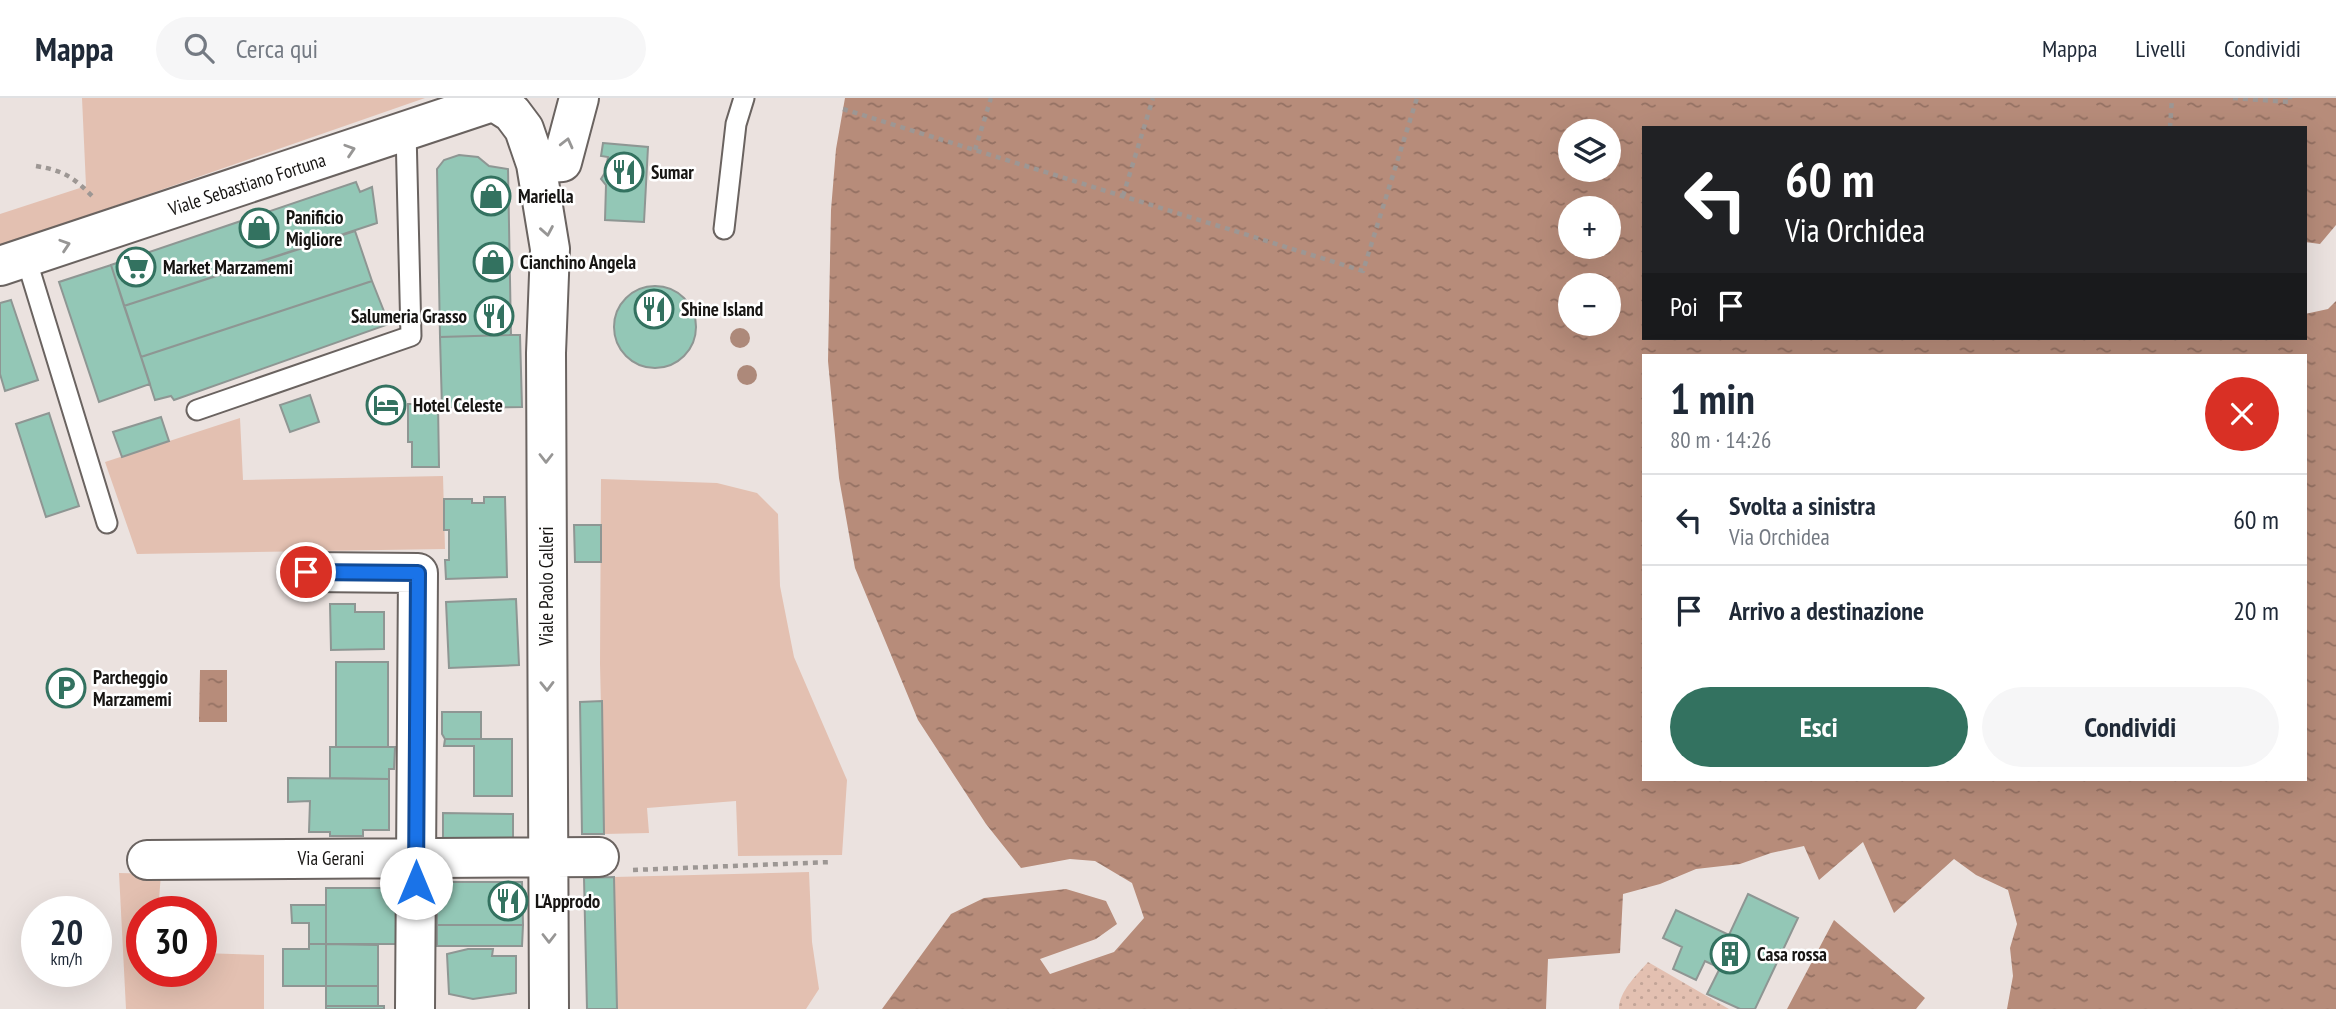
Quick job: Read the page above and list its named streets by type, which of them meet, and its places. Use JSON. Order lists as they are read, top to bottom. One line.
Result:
{"streets":{"street":["Viale Sebastiano Fortuna","Viale Paolo Calleri","Via Gerani"]},"crossings":[["Viale Sebastiano Fortuna","Viale Paolo Calleri"],["Viale Paolo Calleri","Via Gerani"]],"one_way":["Viale Sebastiano Fortuna","Viale Paolo Calleri"],"places":{"restaurant":["Sumar","Shine Island","Salumeria Grasso","L'Approdo"],"shop":["Mariella","Panificio Migliore","Cianchino Angela"],"supermarket":["Market Marzamemi"],"hotel":["Hotel Celeste"],"parking":["Parcheggio Marzamemi"],"building":["Casa rossa"]},"page":{"header":"Mappa","search":"Cerca qui","nav":["Mappa","Livelli","Condividi"],"map_buttons":["+","−"],"turn":["60 m","Via Orchidea"],"then":"Poi","heading":["1 min","80 m · 14:26"],"list":[{"name":"Svolta a sinistra","note":"Via Orchidea","value":"60 m"},{"name":"Arrivo a destinazione","value":"20 m"}],"buttons":["Esci","Condividi"],"speed":"20 km/h","limit":"30"}}
